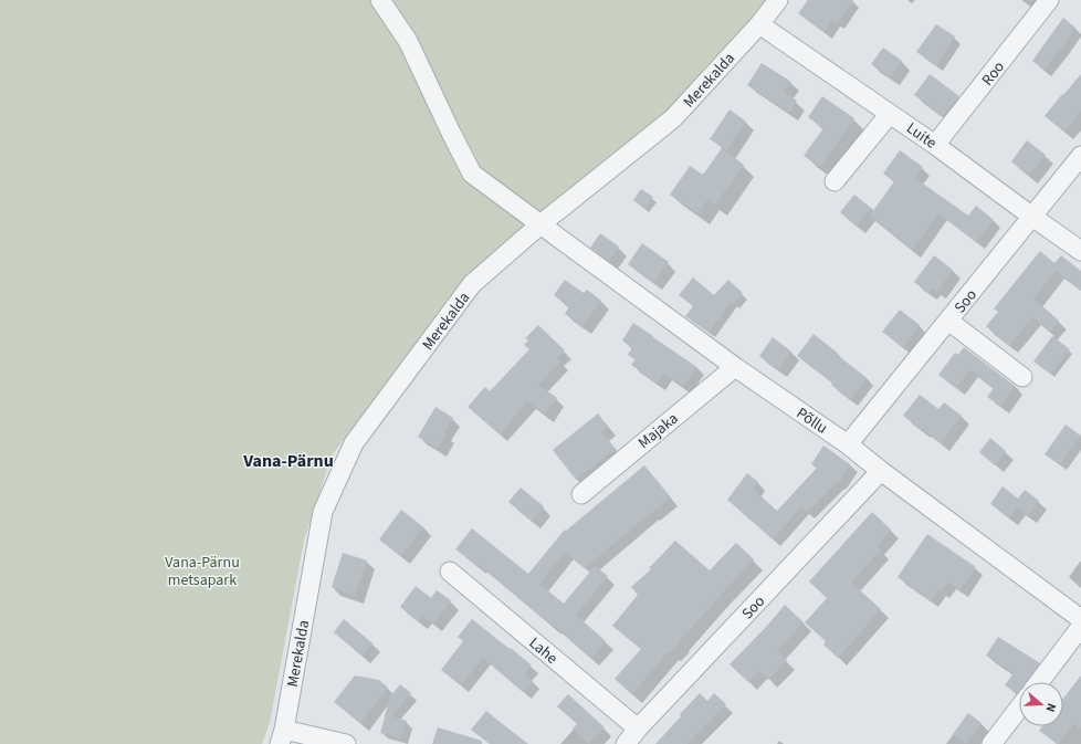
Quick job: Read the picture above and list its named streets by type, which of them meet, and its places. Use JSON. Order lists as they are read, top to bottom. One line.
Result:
{"streets":{"street":["Roo","Merekalda","Luite","Soo","Põllu","Majaka","Lahe"]},"crossings":[["Roo","Luite"],["Merekalda","Luite"],["Merekalda","Põllu"],["Luite","Soo"],["Soo","Põllu"],["Soo","Lahe"],["Põllu","Majaka"]],"districts":["Vana-Pärnu"],"parks":["Vana-Pärnu metsapark"],"north":"right"}
